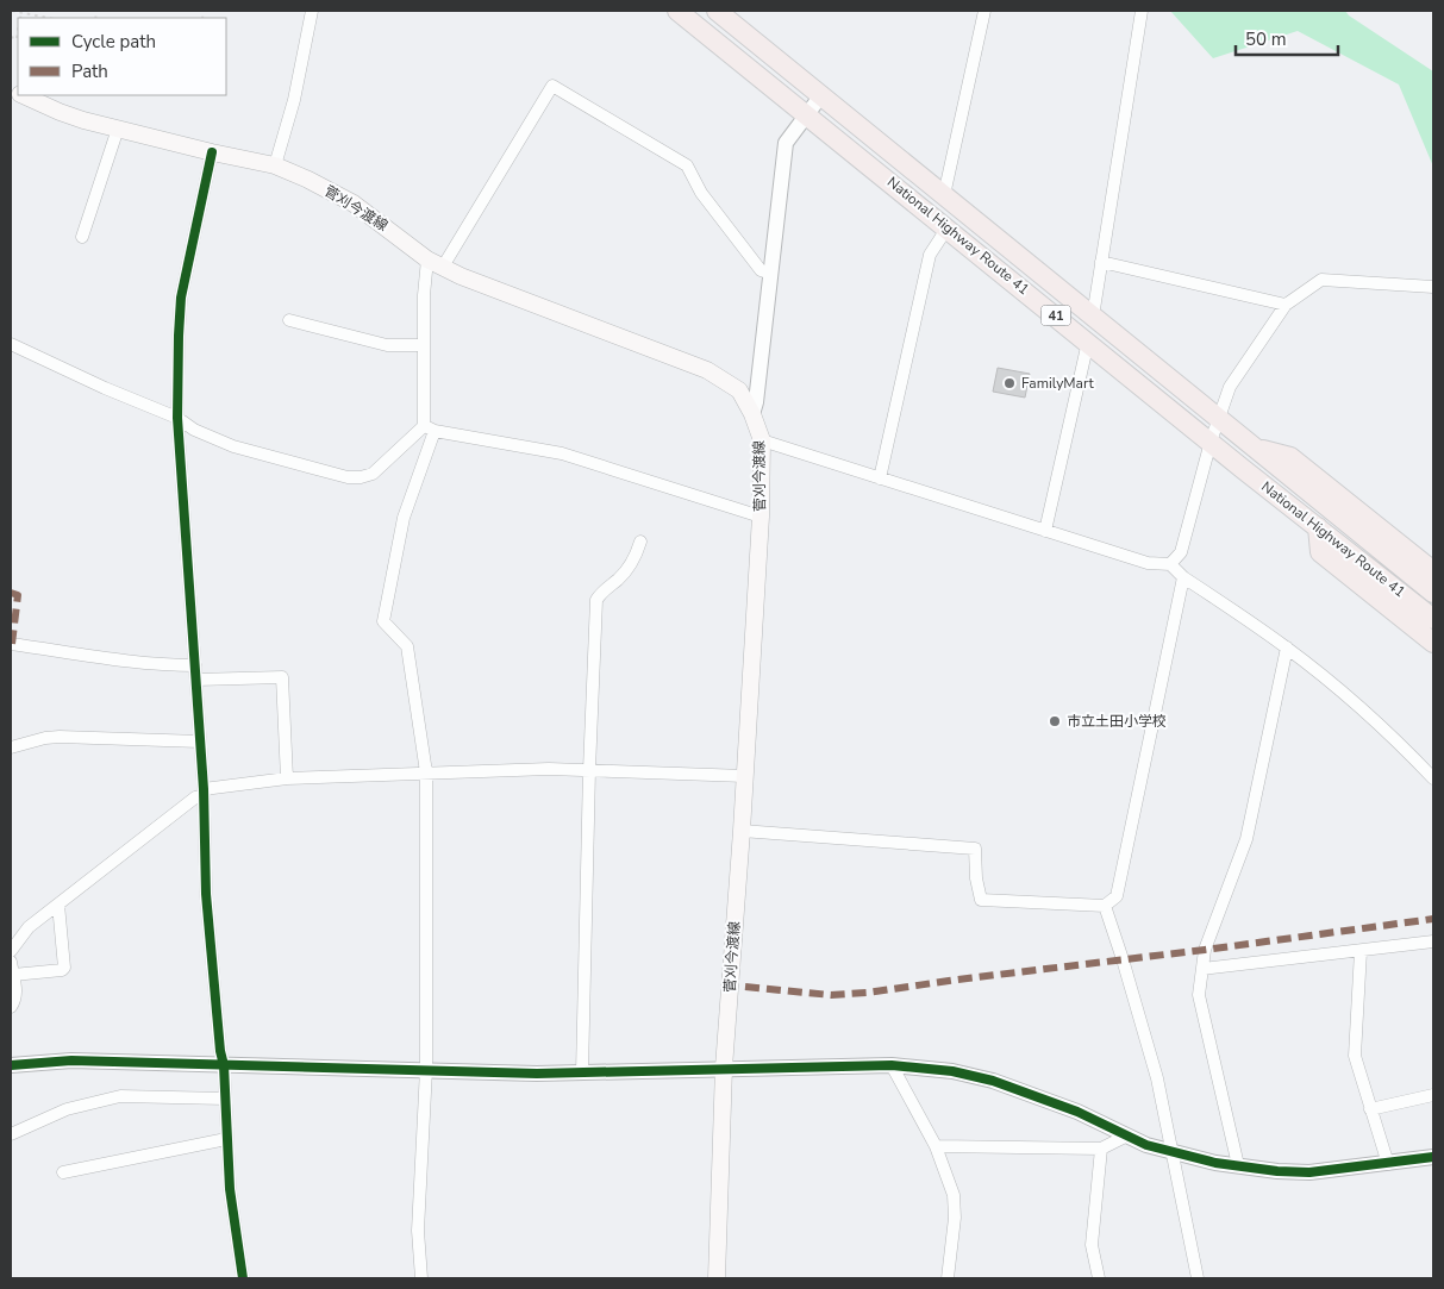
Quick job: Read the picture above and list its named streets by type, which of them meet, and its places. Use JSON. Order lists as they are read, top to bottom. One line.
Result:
{"streets":{"highway":["National Highway Route 41","41"],"main road":["菅刈今渡線"]},"places":["FamilyMart","市立土田小学校"],"legend":["Cycle path","Path"],"scale_bar":"50 m"}
